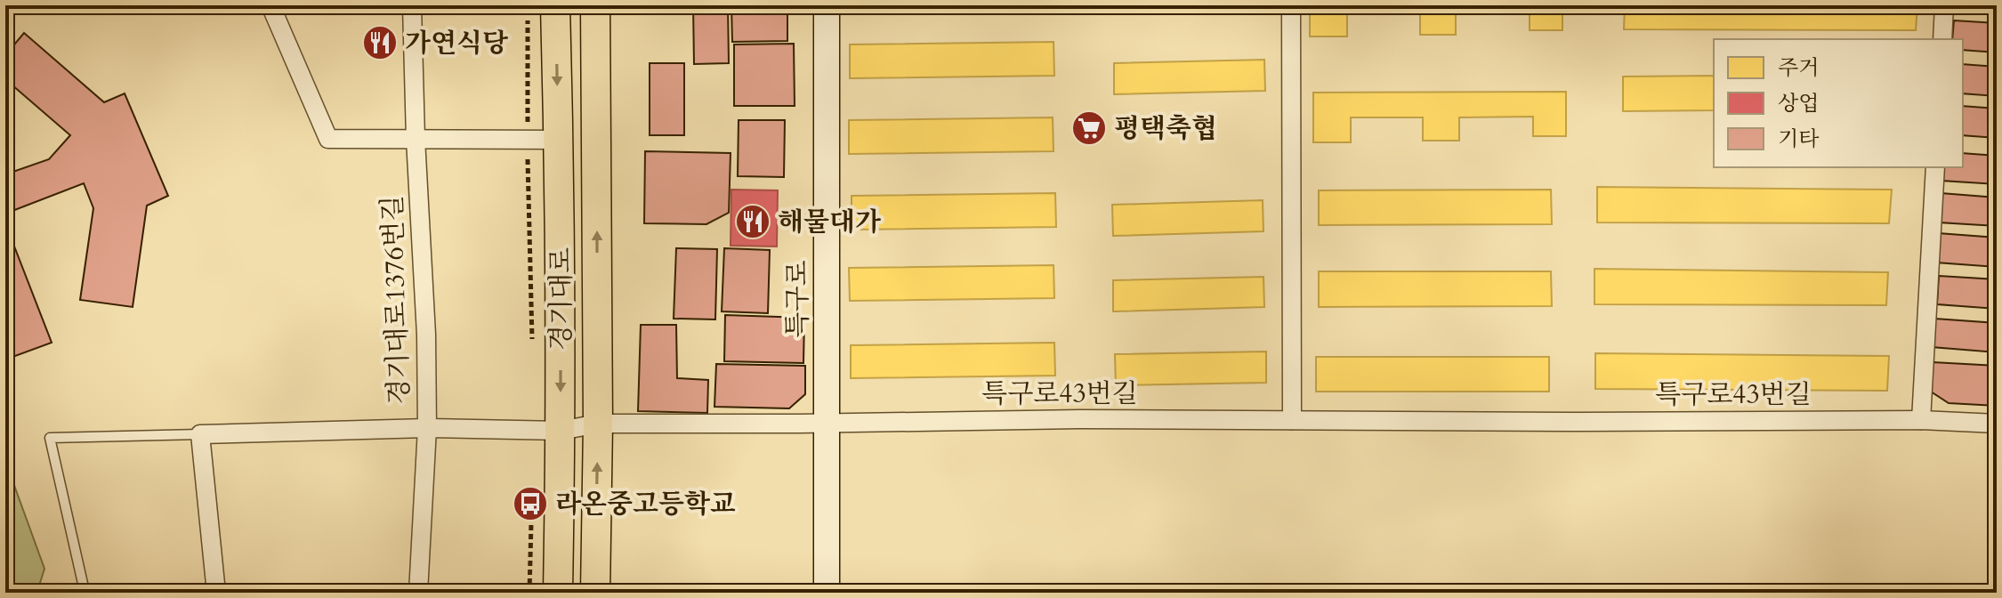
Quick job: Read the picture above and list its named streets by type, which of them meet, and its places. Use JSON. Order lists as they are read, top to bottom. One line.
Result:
{"streets":{"main road":["경기대로"],"street":["특구로","경기대로1376번길","특구로43번길"]},"crossings":[["경기대로","특구로43번길"],["특구로","특구로43번길"],["경기대로1376번길","특구로43번길"]],"places":{"restaurant":["가연식당","해물대가"],"supermarket":["평택축협"],"bus stop":["라온중고등학교"]},"legend":["주거","상업","기타"]}
